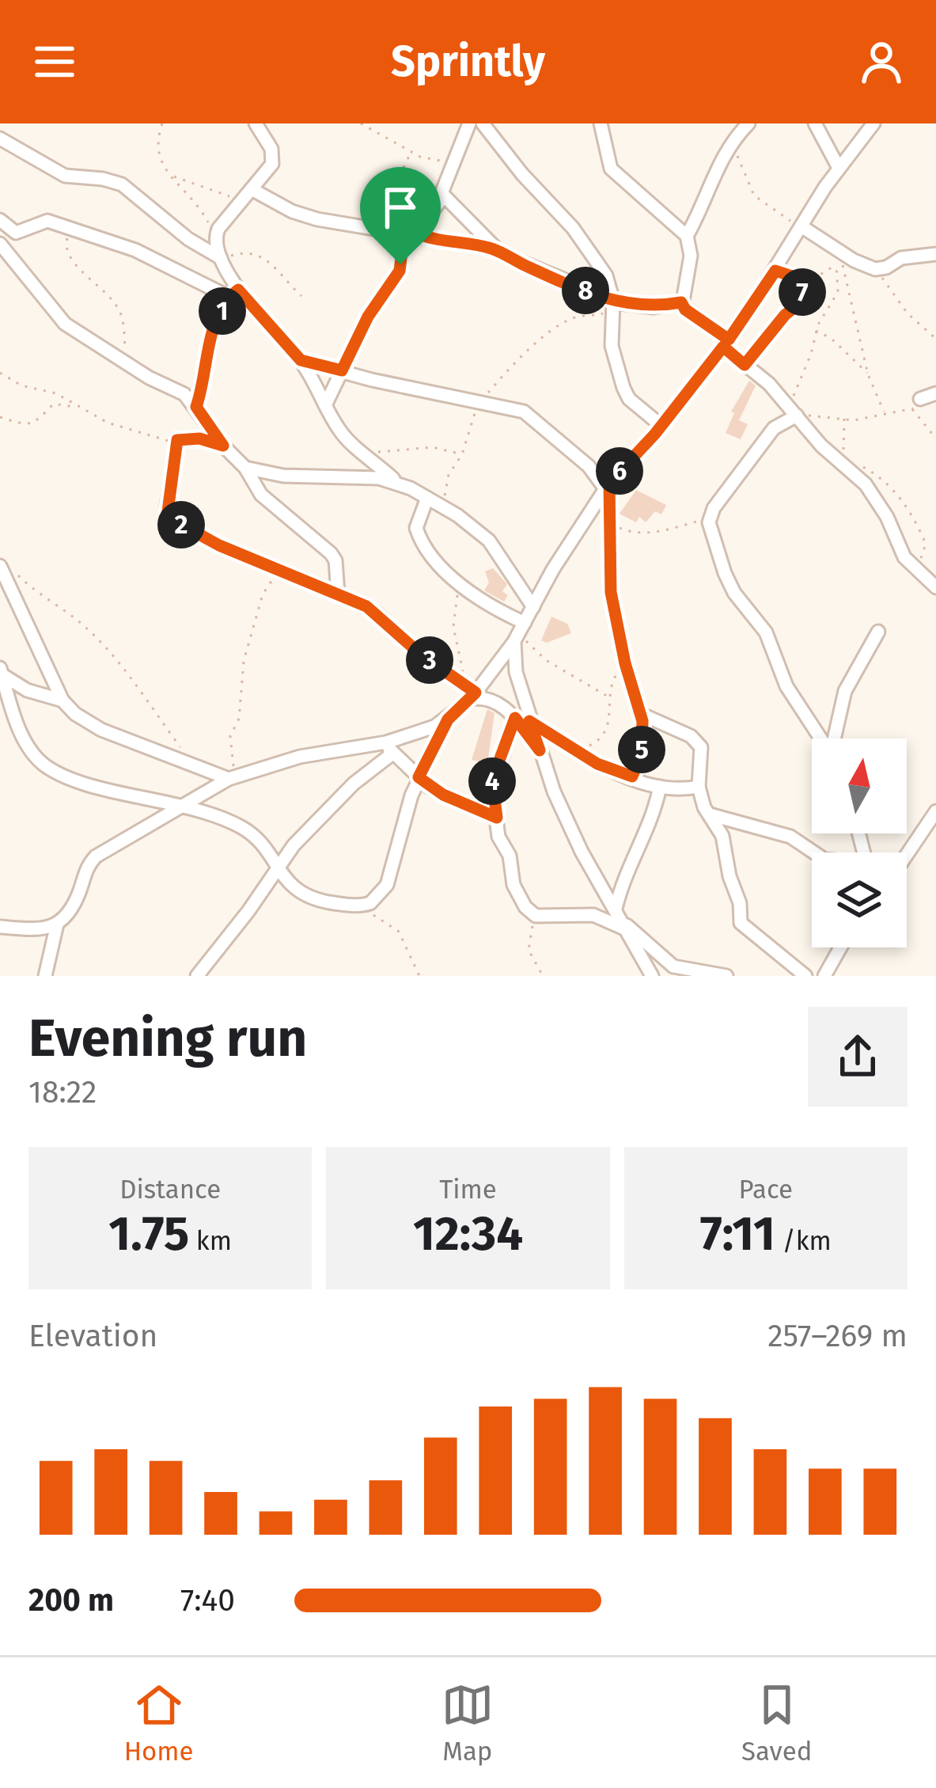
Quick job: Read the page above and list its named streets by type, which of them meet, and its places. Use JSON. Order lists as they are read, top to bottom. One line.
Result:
{"north":"top","page":{"header":"Sprintly","pins":["8","7","1","6","2","3","5","4"],"heading":["Evening run","18:22"],"stats":[["Distance","1.75 km"],["Time","12:34"],["Pace","7:11 /km"]],"chart":["Elevation","257–269 m"],"list":[{"name":"200 m","note":"7:40"}],"tabs":["Home","Map","Saved"]}}
